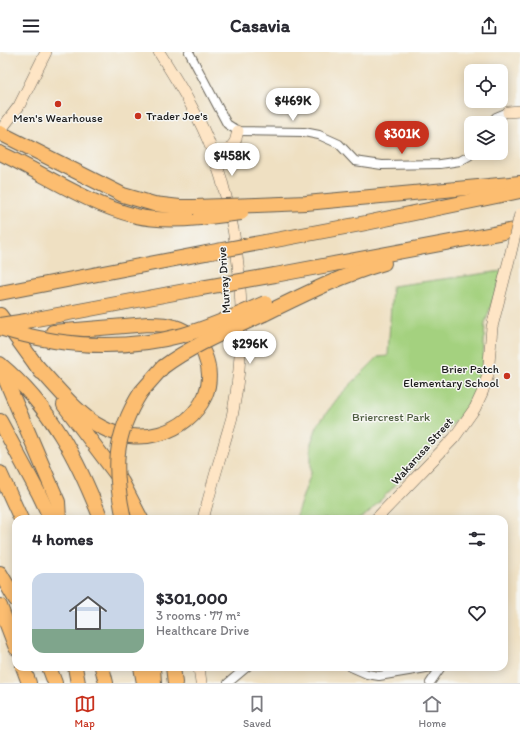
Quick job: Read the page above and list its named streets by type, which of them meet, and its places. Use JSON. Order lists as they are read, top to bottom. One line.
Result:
{"streets":{"main road":["Murray Drive","Wakarusa Street"]},"parks":["Briercrest Park"],"places":["Men's Wearhouse","Trader Joe's","Brier Patch Elementary School"],"page":{"header":"Casavia","price":["$469K","$301K","$458K","$296K"],"heading":"4 homes","list":[{"name":"$301,000","note":"3 rooms · 77 m² · Healthcare Drive"}],"tabs":["Map","Saved","Home"]}}
